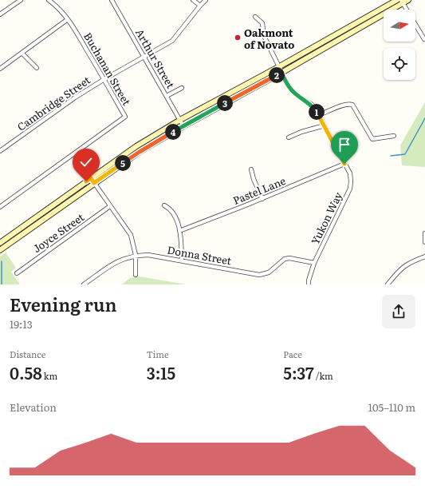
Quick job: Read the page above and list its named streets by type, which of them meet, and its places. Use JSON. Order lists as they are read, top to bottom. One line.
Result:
{"streets":{"street":["Arthur Street","Buchanan Street","Cambridge Street","Pastel Lane","Yukon Way","Joyce Street","Donna Street"]},"crossings":[["Arthur Street","Cambridge Street"],["Buchanan Street","Cambridge Street"],["Pastel Lane","Yukon Way"],["Yukon Way","Donna Street"]],"places":["Oakmont of Novato"],"north":"right","page":{"pins":["2","3","1","4","5"],"heading":["Evening run","19:13"],"stats":[["Distance","0.58 km"],["Time","3:15"],["Pace","5:37 /km"]],"chart":["Elevation","105–110 m"]}}
